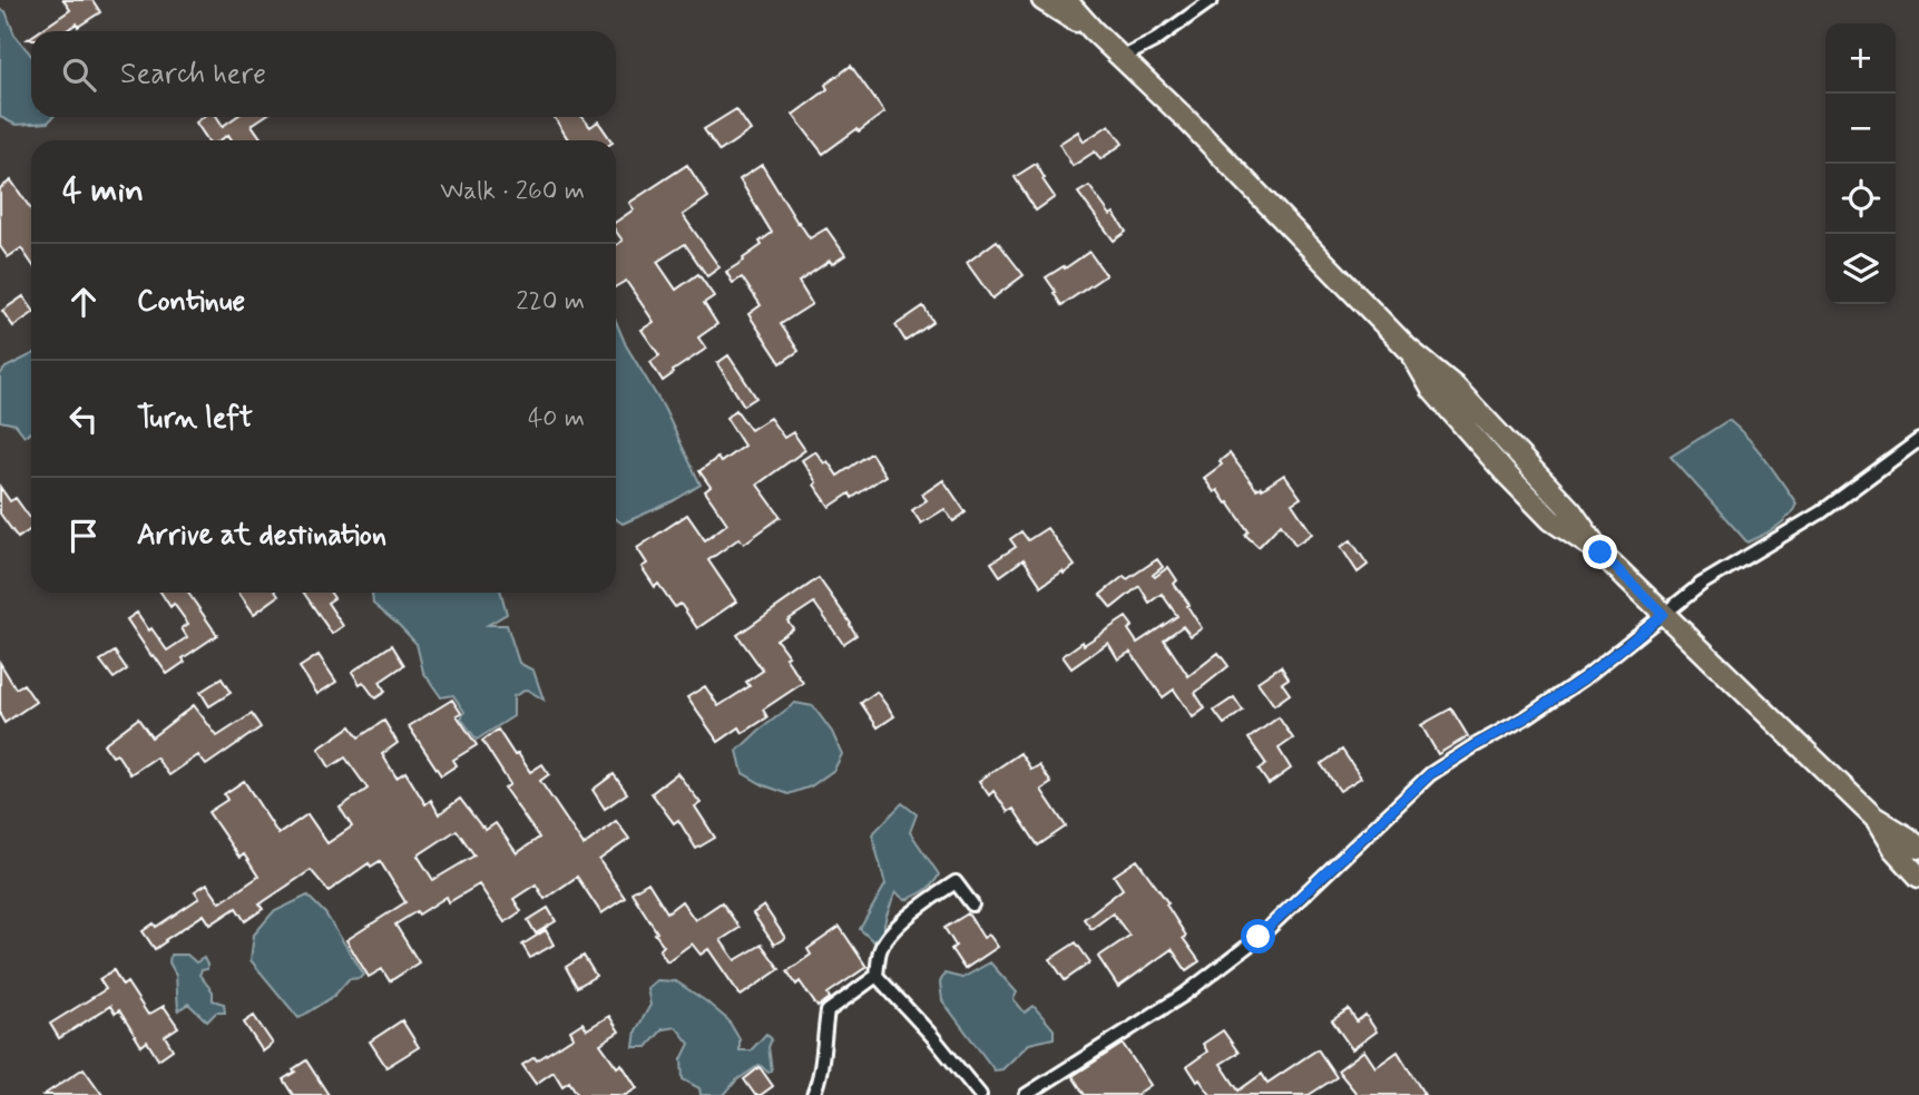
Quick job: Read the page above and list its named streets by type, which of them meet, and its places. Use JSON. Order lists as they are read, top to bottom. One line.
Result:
{"page":{"map_buttons":["+","−"],"search":"Search here","heading":["4 min","Walk · 260 m"],"list":[["Continue","220 m"],["Turn left","40 m"],"Arrive at destination"]}}
